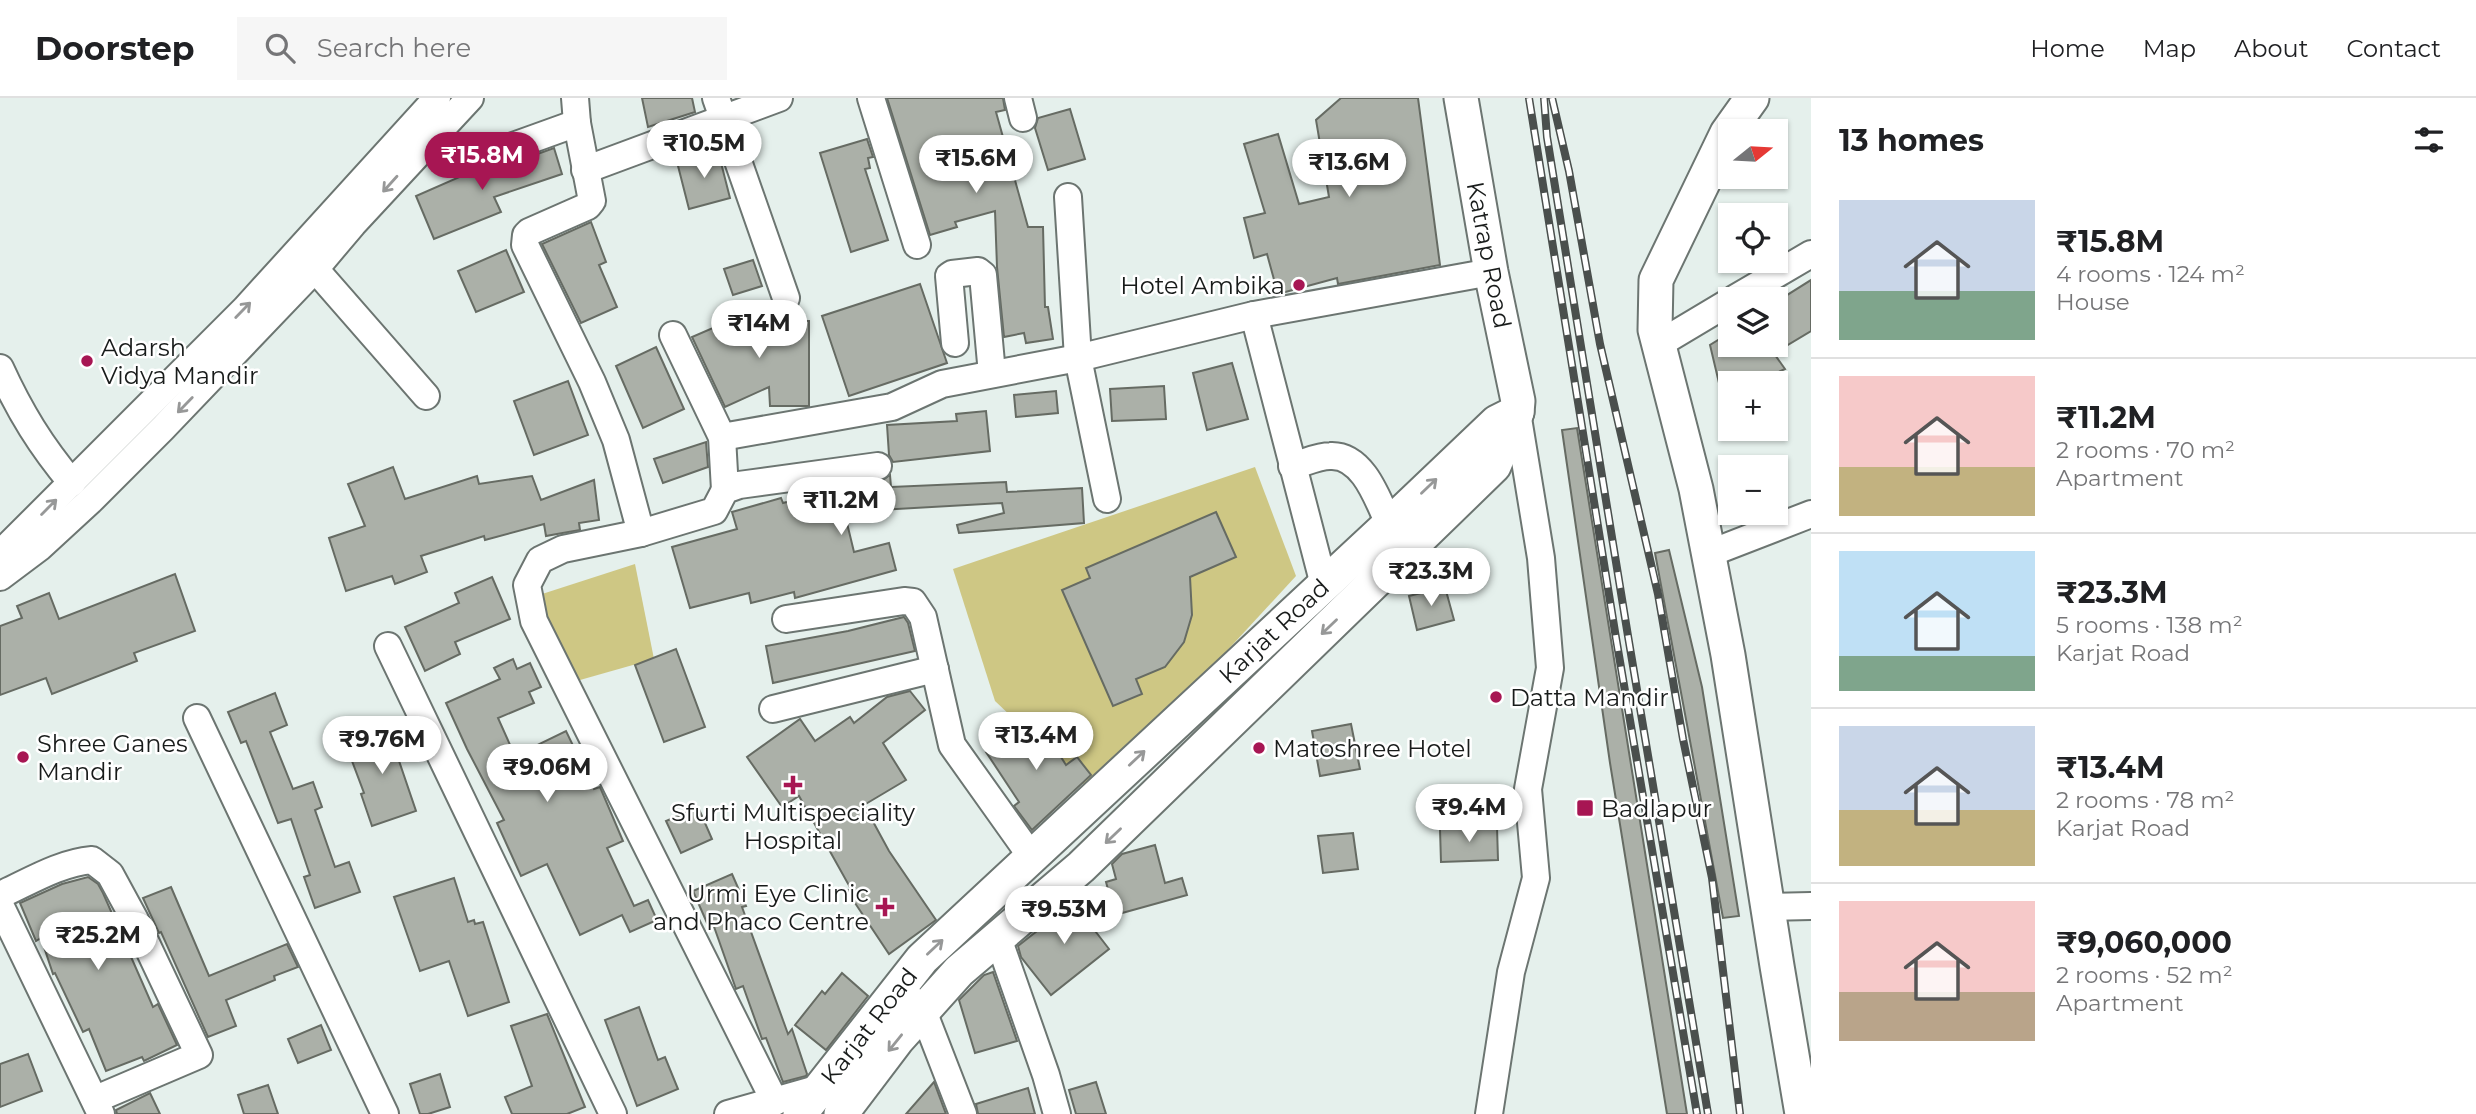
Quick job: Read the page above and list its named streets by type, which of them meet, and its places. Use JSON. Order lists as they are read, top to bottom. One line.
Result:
{"streets":{"main road":["Katrap Road","Karjat Road"]},"crossings":[["Katrap Road","Karjat Road"]],"places":{"other":["Hotel Ambika","Adarsh Vidya Mandir","Datta Mandir","Matoshree Hotel","Shree Ganes Mandir"],"health":["Sfurti Multispeciality Hospital","Urmi Eye Clinic and Phaco Centre"],"transit":["Badlapur"]},"north":"right","page":{"header":"Doorstep","search":"Search here","nav":["Home","Map","About","Contact"],"heading":"13 homes","map_buttons":["+","−"],"price":["₹10.5M","₹15.8M","₹15.6M","₹13.6M","₹14M","₹11.2M","₹23.3M","₹13.4M","₹9.76M","₹9.06M","₹9.4M","₹9.53M","₹25.2M"],"list":[{"name":"₹15.8M","note":"4 rooms · 124 m² · House"},{"name":"₹11.2M","note":"2 rooms · 70 m² · Apartment"},{"name":"₹23.3M","note":"5 rooms · 138 m² · Karjat Road"},{"name":"₹13.4M","note":"2 rooms · 78 m² · Karjat Road"},{"name":"₹9,060,000","note":"2 rooms · 52 m² · Apartment"}]}}
